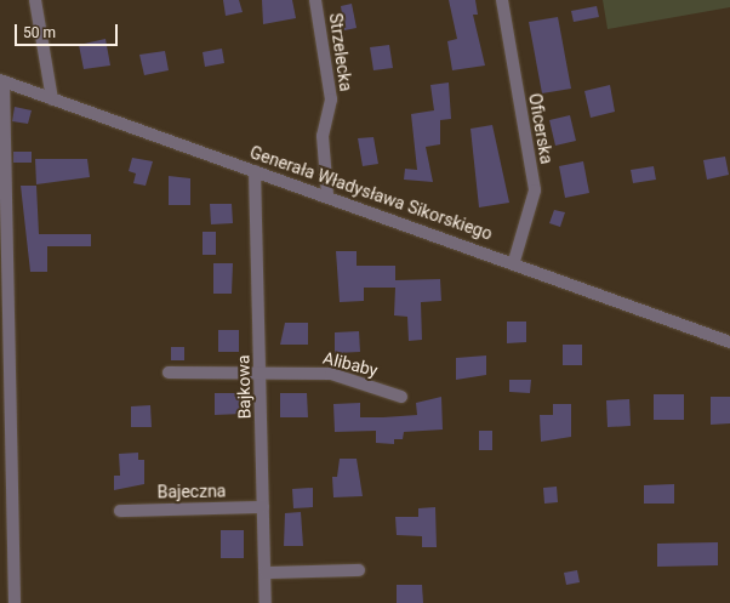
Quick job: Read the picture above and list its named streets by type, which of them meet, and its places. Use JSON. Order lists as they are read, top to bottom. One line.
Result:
{"streets":{"street":["Strzelecka","Oficerska","Generała Władysława Sikorskiego","Alibaby","Bajkowa","Bajeczna"]},"crossings":[["Strzelecka","Generała Władysława Sikorskiego"],["Oficerska","Generała Władysława Sikorskiego"],["Generała Władysława Sikorskiego","Bajkowa"],["Alibaby","Bajkowa"],["Bajkowa","Bajeczna"]],"scale_bar":"50 m"}
